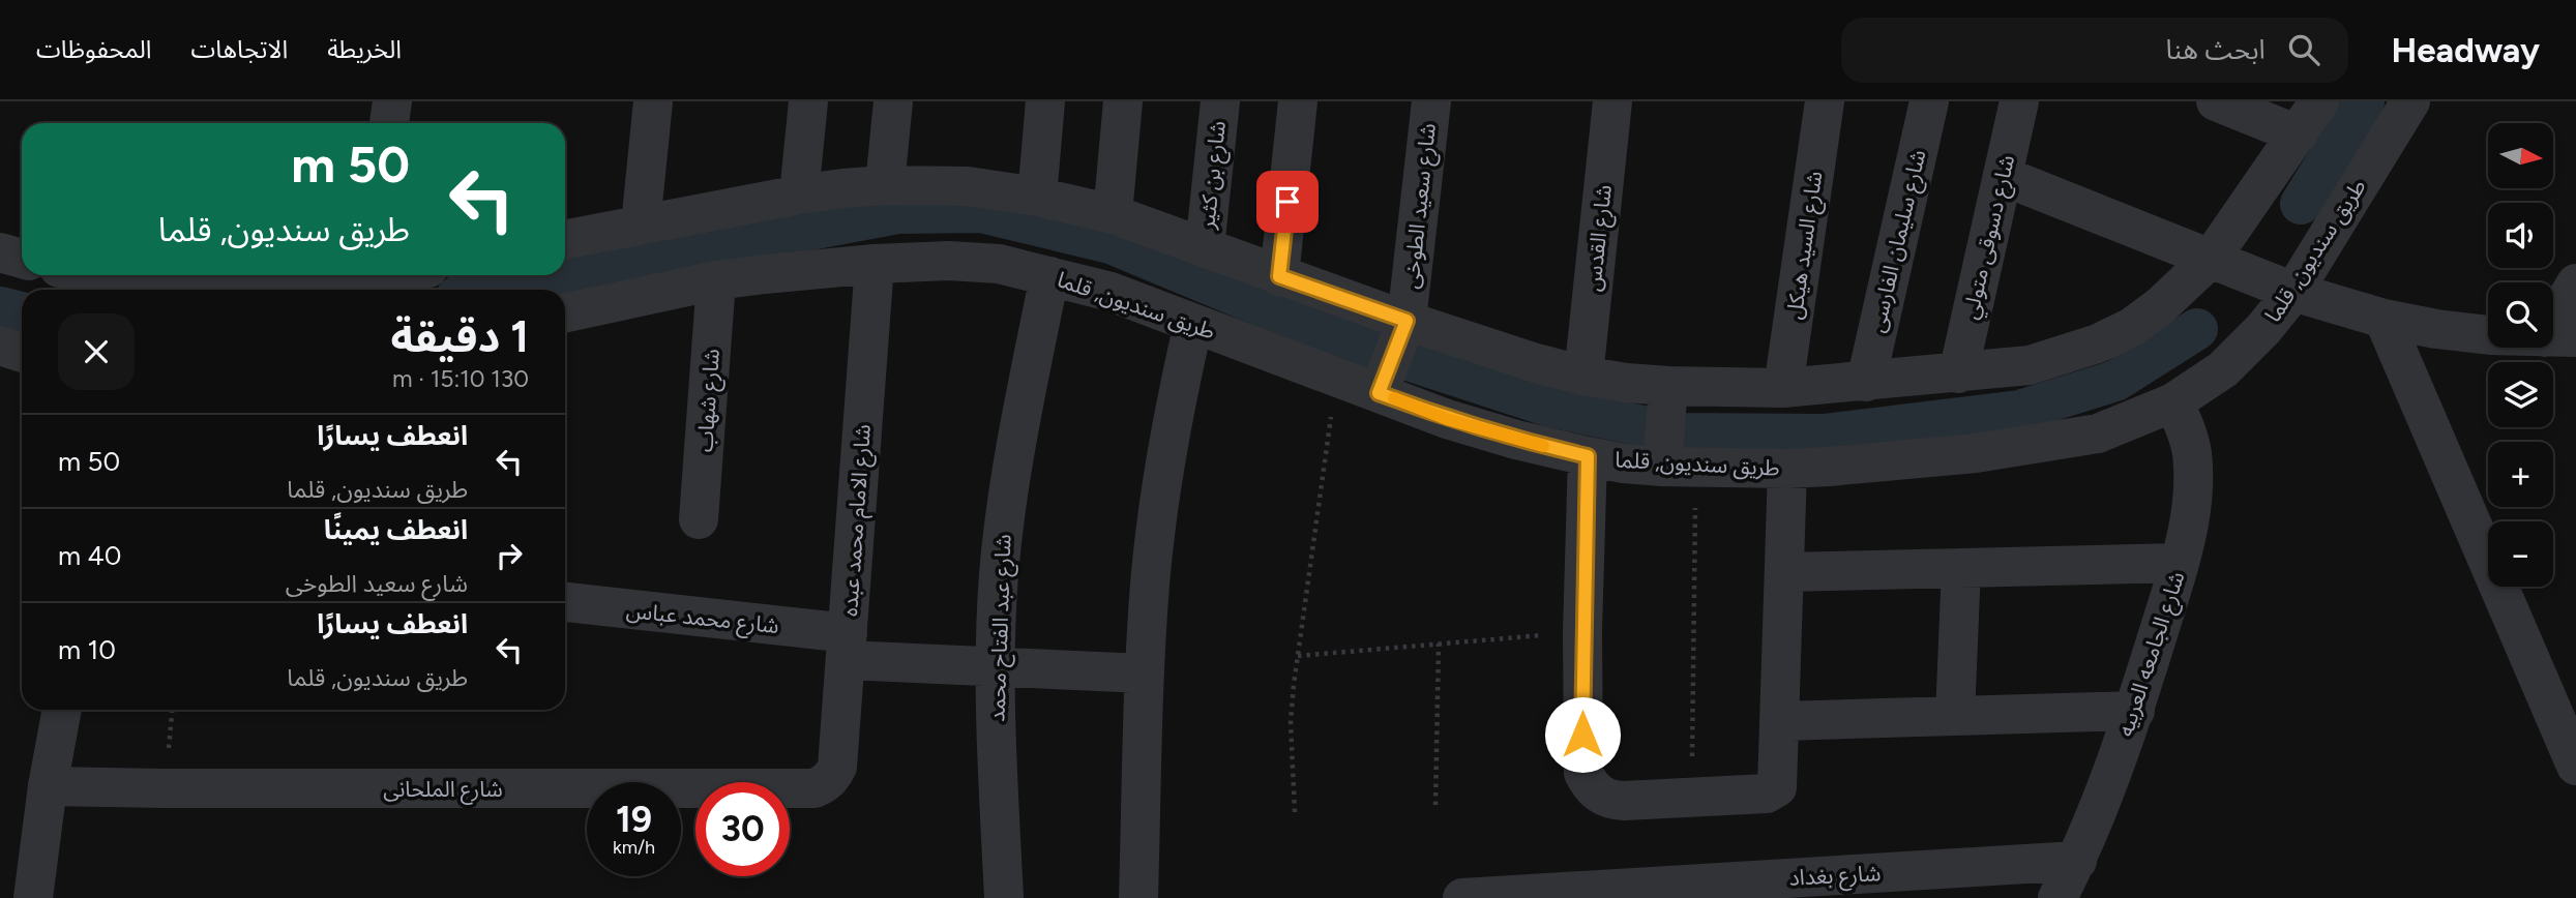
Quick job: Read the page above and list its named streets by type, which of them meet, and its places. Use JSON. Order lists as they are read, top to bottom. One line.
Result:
{"streets":{"street":["شارع بن كثير","شارع سعيد الطوخى","شارع دسوقى متولي","شارع القدس","شارع سليمان الفارسى","شارع السيد هيكل","طريق سنديون, قلما","شارع شهاب","شارع الامام محمد عبده","شارع محمد عباس","شارع عبد الفتاح محمد","شارع الجامعه العربيه","شارع الملحانى","شارع بغداد"]},"crossings":[["شارع سعيد الطوخى","طريق سنديون, قلما"],["طريق سنديون, قلما","شارع شهاب"],["طريق سنديون, قلما","شارع الامام محمد عبده"],["طريق سنديون, قلما","شارع عبد الفتاح محمد"],["طريق سنديون, قلما","شارع الجامعه العربيه"],["شارع الامام محمد عبده","شارع محمد عباس"],["شارع الامام محمد عبده","شارع الملحانى"],["شارع محمد عباس","شارع عبد الفتاح محمد"],["شارع الجامعه العربيه","شارع بغداد"]],"north":"right","page":{"header":"Headway","search":"ابحث هنا","nav":["الخريطة","الاتجاهات","المحفوظات"],"map_buttons":["+","−"],"turn":["50 m","طريق سنديون, قلما"],"heading":["1 دقيقة","130 m · 15:10"],"list":[{"name":"انعطف يسارًا","note":"طريق سنديون, قلما","value":"50 m"},{"name":"انعطف يمينًا","note":"شارع سعيد الطوخى","value":"40 m"},{"name":"انعطف يسارًا","note":"طريق سنديون, قلما","value":"10 m"}],"speed":"19 km/h","limit":"30"}}
